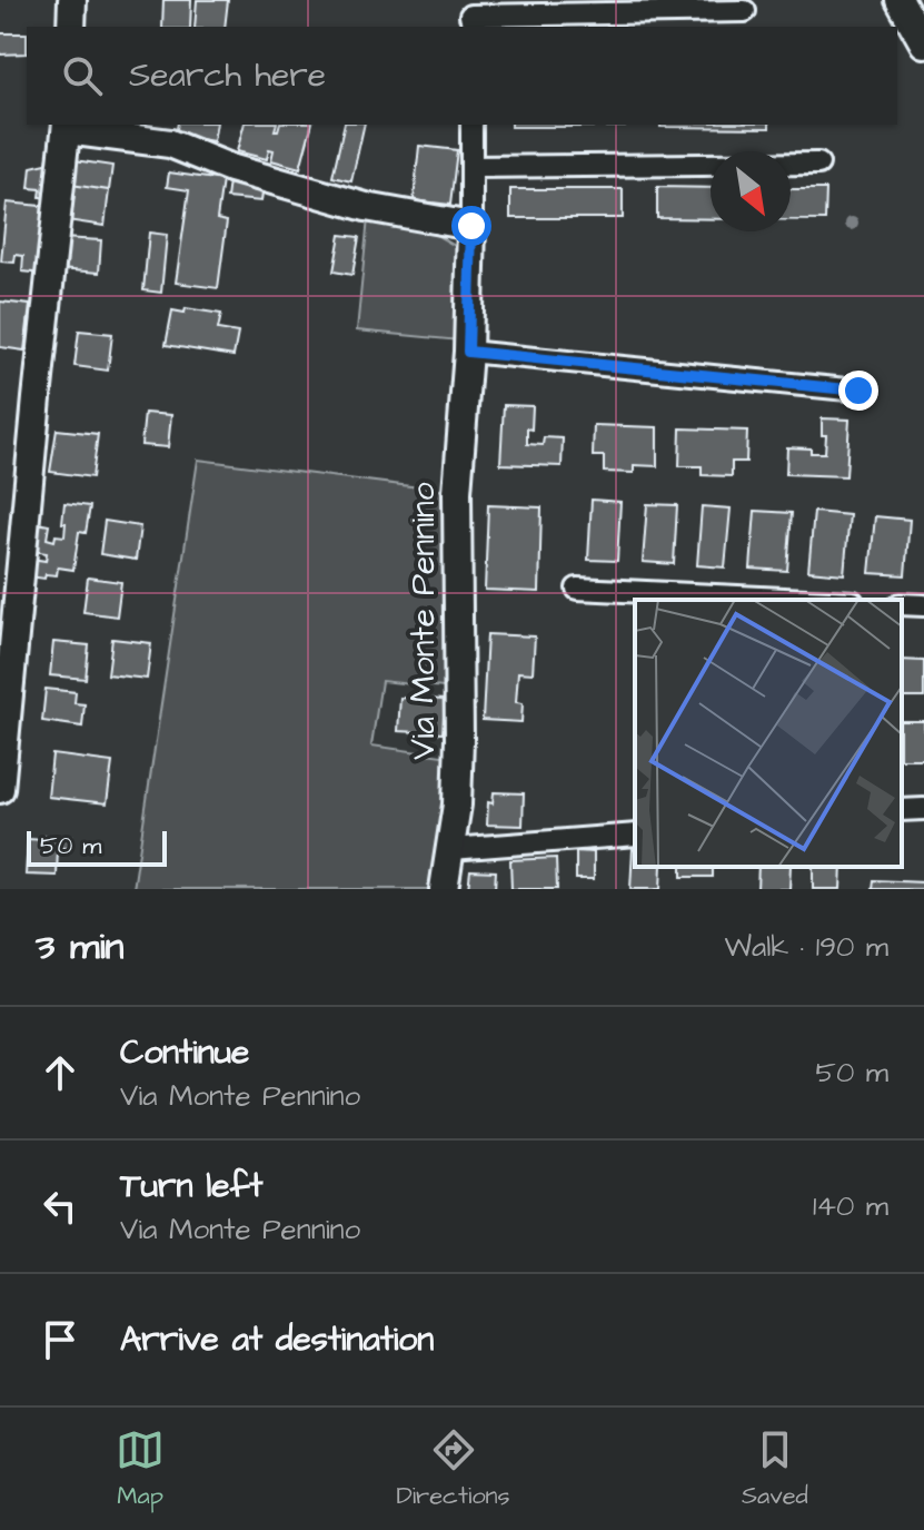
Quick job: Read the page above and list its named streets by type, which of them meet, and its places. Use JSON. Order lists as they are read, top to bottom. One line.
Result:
{"streets":{"street":["Via Monte Pennino"]},"scale_bar":"50 m","north":"bottom right","page":{"search":"Search here","scale":"50 m","heading":["3 min","Walk · 190 m"],"list":[["Continue","Via Monte Pennino","50 m"],["Turn left","Via Monte Pennino","140 m"],"Arrive at destination"],"nav":["Map","Directions","Saved"]}}
